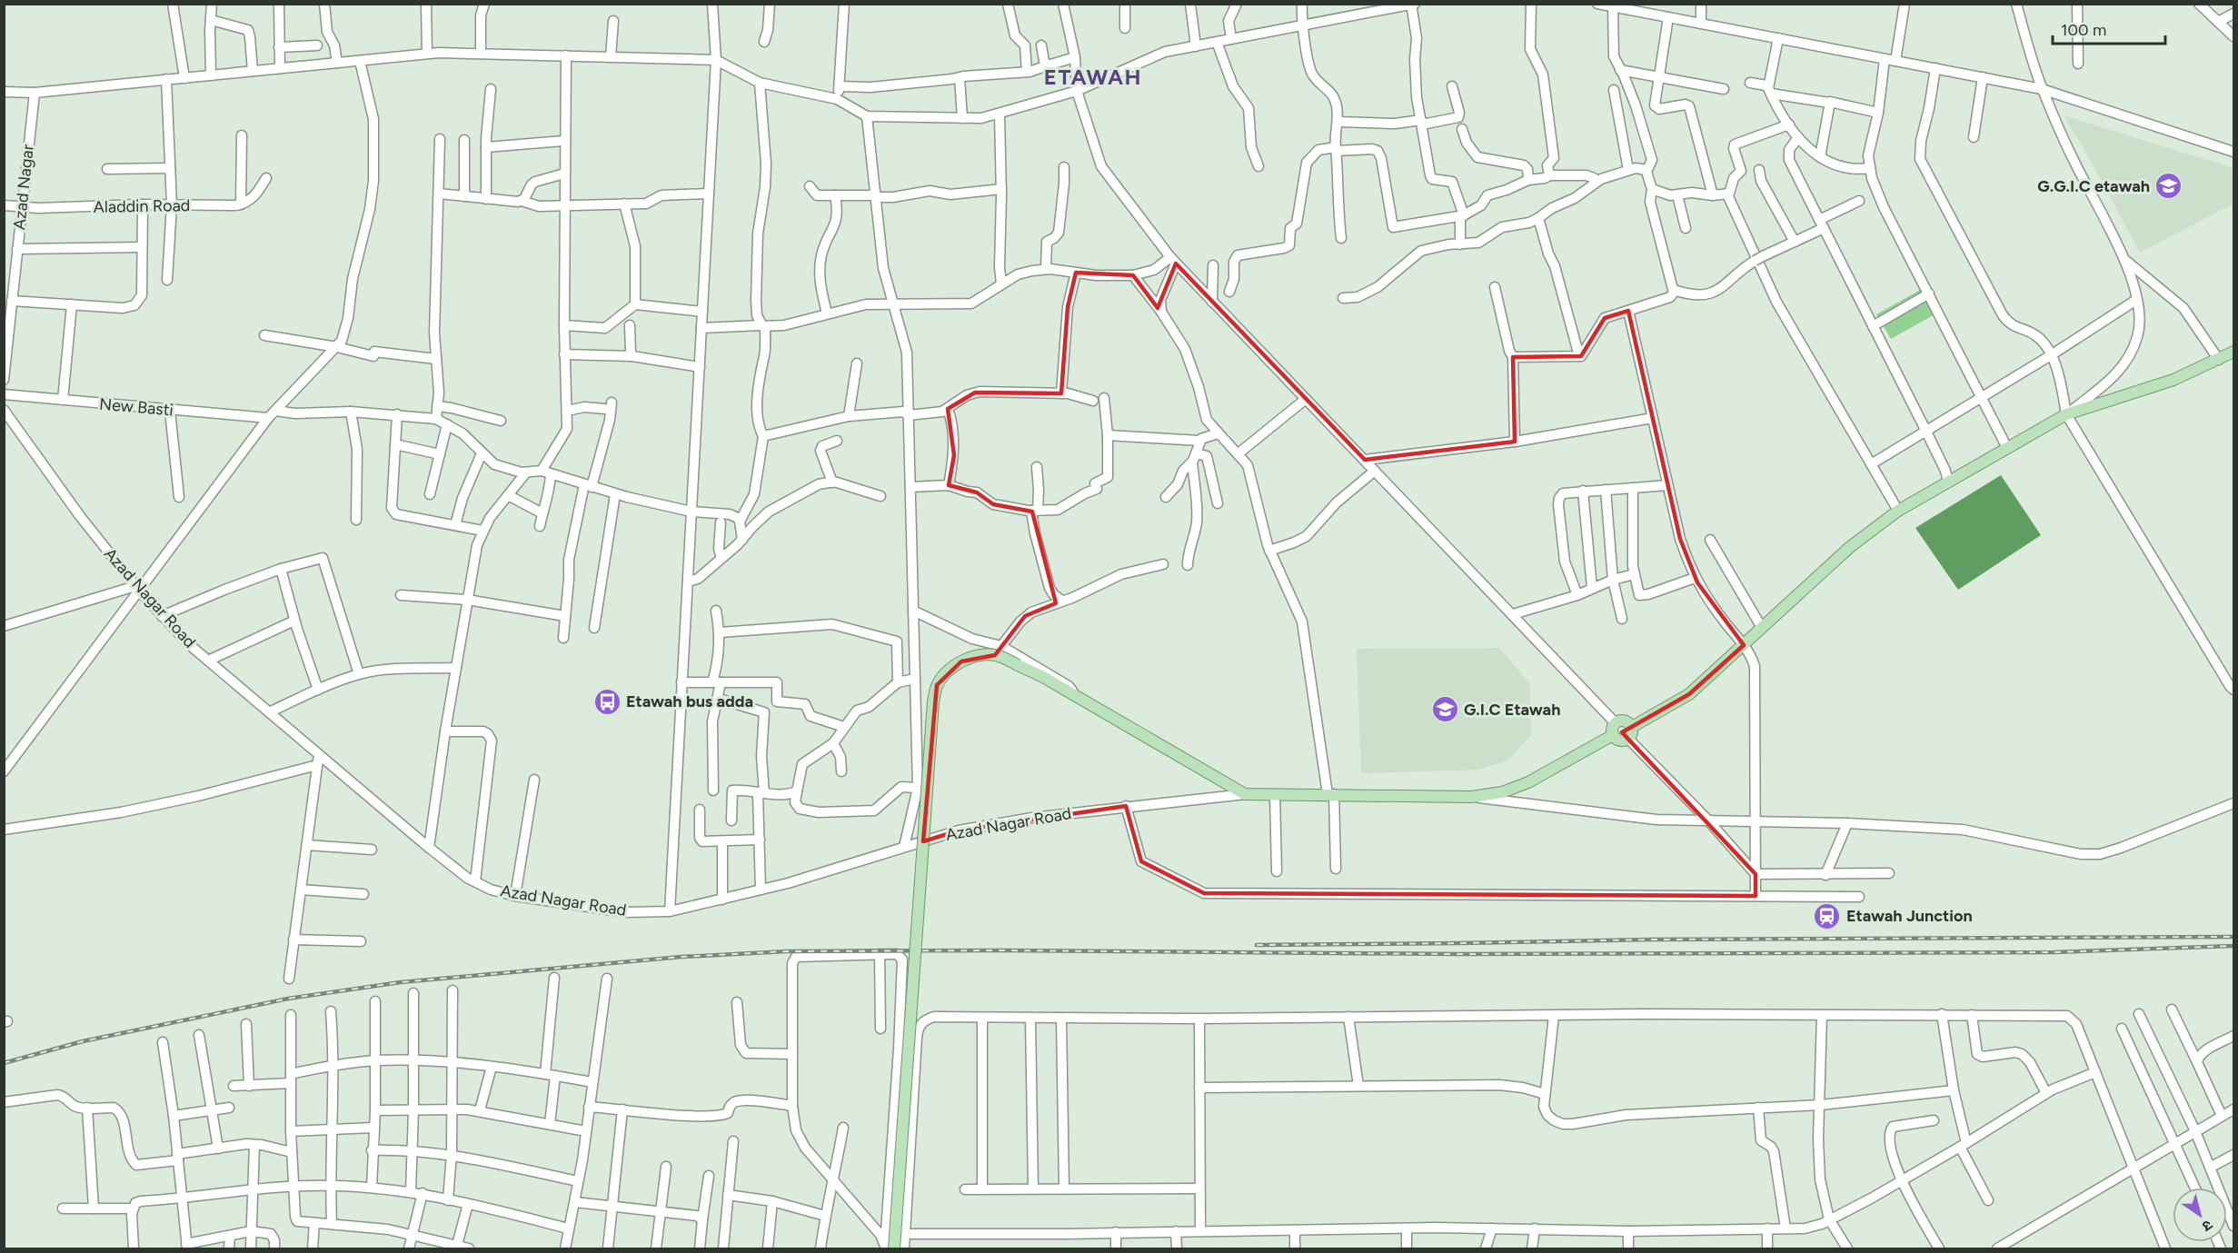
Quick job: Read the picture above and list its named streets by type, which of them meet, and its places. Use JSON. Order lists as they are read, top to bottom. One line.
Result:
{"streets":{"street":["Azad Nagar","Aladdin Road","New Basti","Azad Nagar Road"]},"crossings":[["Azad Nagar","Aladdin Road"]],"districts":["ETAWAH"],"places":{"school or university":["G.G.I.C etawah","G.I.C Etawah"],"bus stop":["Etawah bus adda"],"station":["Etawah Junction"]},"scale_bar":"100 m","north":"bottom right"}
